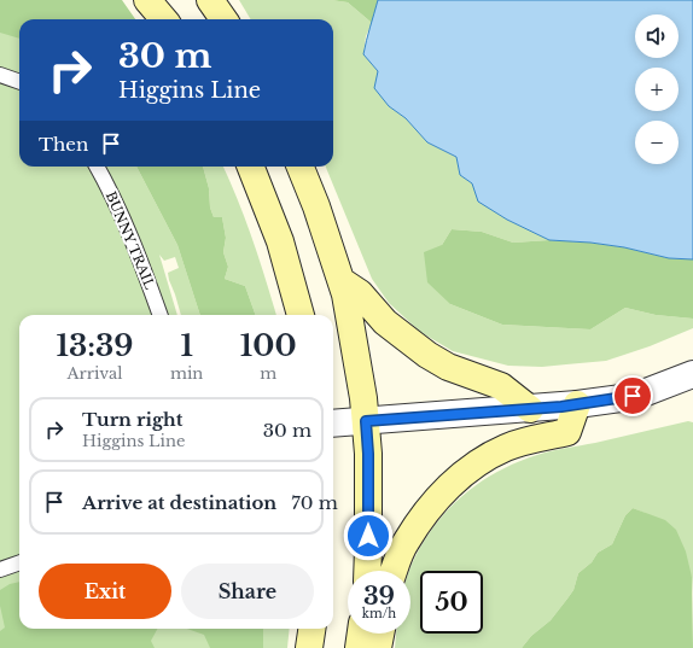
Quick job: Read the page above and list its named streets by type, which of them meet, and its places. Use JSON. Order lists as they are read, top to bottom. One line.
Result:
{"streets":{"lane":["BUNNY TRAIL"]},"page":{"map_buttons":["+","−"],"turn":["30 m","Higgins Line"],"then":"Then","eta":["13:39","Arrival","1","min","100","m"],"list":[{"name":"Turn right","note":"Higgins Line","value":"30 m"},{"name":"Arrive at destination","value":"70 m"}],"buttons":["Exit","Share"],"speed":"39 km/h","limit":"50"}}
